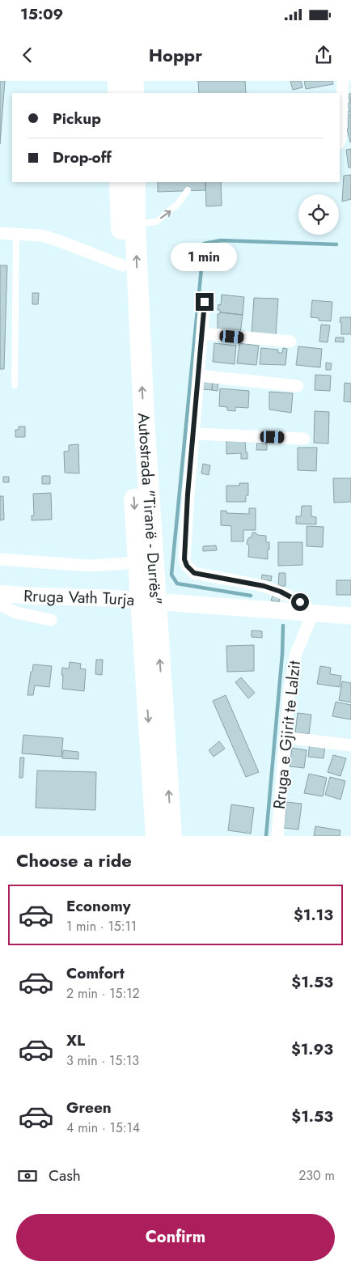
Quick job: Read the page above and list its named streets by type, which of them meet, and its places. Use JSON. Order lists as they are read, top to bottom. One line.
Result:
{"streets":{"highway":["Autostrada \"Tiranë - Durrës\""],"street":["Rruga Vath Turja","Rruga e Gjirit te Lalzit"]},"crossings":[["Rruga Vath Turja","Rruga e Gjirit te Lalzit"]],"page":{"status":"15:09","header":"Hoppr","banner":["Pickup","Drop-off"],"bubble":"1 min","heading":"Choose a ride","list":[{"name":"Economy","note":"1 min · 15:11","value":"$1.13"},{"name":"Comfort","note":"2 min · 15:12","value":"$1.53"},{"name":"XL","note":"3 min · 15:13","value":"$1.93"},{"name":"Green","note":"4 min · 15:14","value":"$1.53"}],"pay":["Cash","230 m"],"buttons":"Confirm"}}
